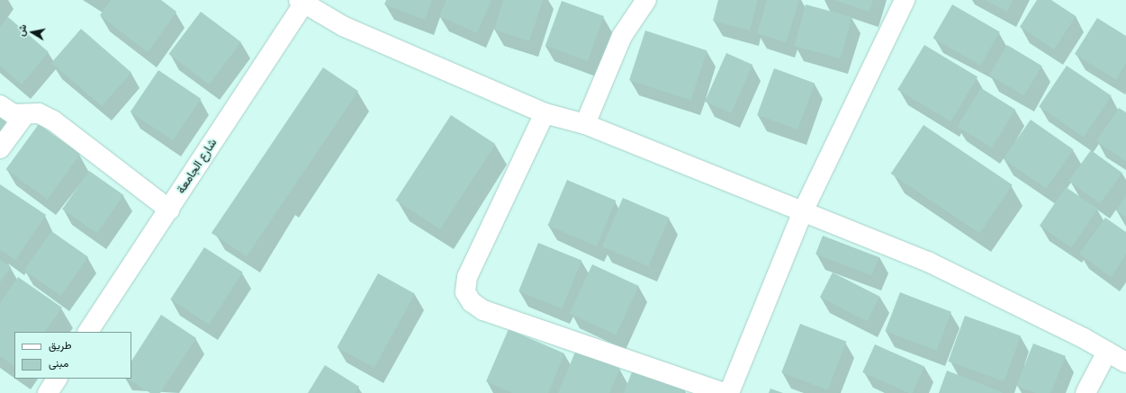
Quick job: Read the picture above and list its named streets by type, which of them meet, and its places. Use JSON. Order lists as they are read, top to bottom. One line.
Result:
{"streets":{"street":["شارع الجامعة"]},"legend":["طريق","مبنى"],"north":"left"}
